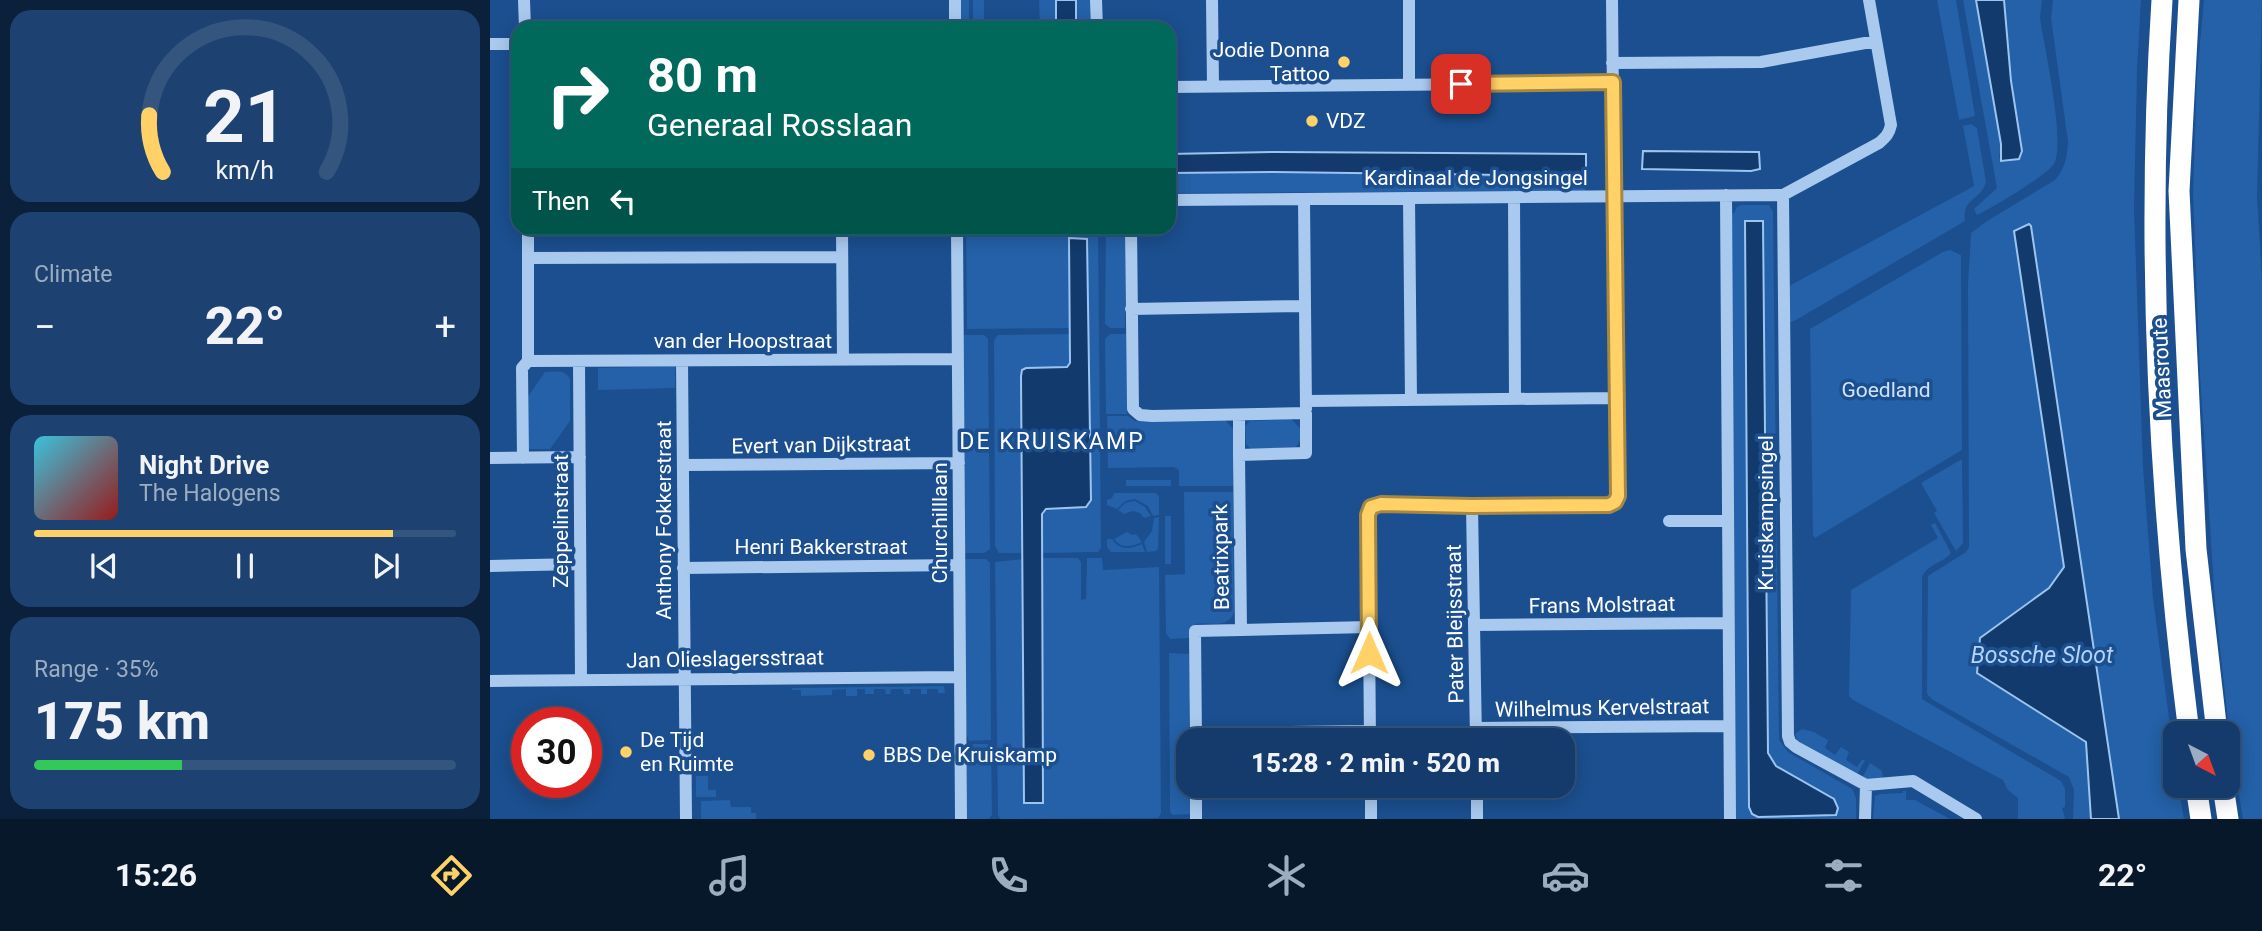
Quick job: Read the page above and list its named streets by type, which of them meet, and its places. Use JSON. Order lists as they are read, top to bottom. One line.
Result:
{"streets":{"highway":["Maasroute"],"street":["Kardinaal de Jongsingel","van der Hoopstraat","Evert van Dijkstraat","Kruiskampsingel","Anthony Fokkerstraat","Zeppelinstraat","Churchilllaan","Henri Bakkerstraat","Beatrixpark","Frans Molstraat","Pater Bleijsstraat","Jan Olieslagersstraat","Wilhelmus Kervelstraat"]},"crossings":[["Kardinaal de Jongsingel","Kruiskampsingel"],["van der Hoopstraat","Anthony Fokkerstraat"],["van der Hoopstraat","Zeppelinstraat"],["van der Hoopstraat","Churchilllaan"],["Evert van Dijkstraat","Anthony Fokkerstraat"],["Evert van Dijkstraat","Churchilllaan"],["Kruiskampsingel","Frans Molstraat"],["Kruiskampsingel","Wilhelmus Kervelstraat"],["Anthony Fokkerstraat","Henri Bakkerstraat"],["Anthony Fokkerstraat","Jan Olieslagersstraat"],["Zeppelinstraat","Jan Olieslagersstraat"],["Churchilllaan","Henri Bakkerstraat"],["Churchilllaan","Jan Olieslagersstraat"],["Frans Molstraat","Pater Bleijsstraat"]],"districts":["DE KRUISKAMP"],"water":["Bossche Sloot"],"parks":["Goedland"],"places":["Jodie Donna Tattoo","VDZ","De Tijd en Ruimte","BBS De Kruiskamp"],"north":"bottom right","page":{"turn":["80 m","Generaal Rosslaan"],"then":"Then","tile":["Climate",["Range · 35%","175 km"]],"heat":["−","22°","+"],"song":["Night Drive","The Halogens"],"limit":"30","trip":"15:28 · 2 min · 520 m","tabs":["15:26","22°"],"gauge":["21","km/h"]}}
